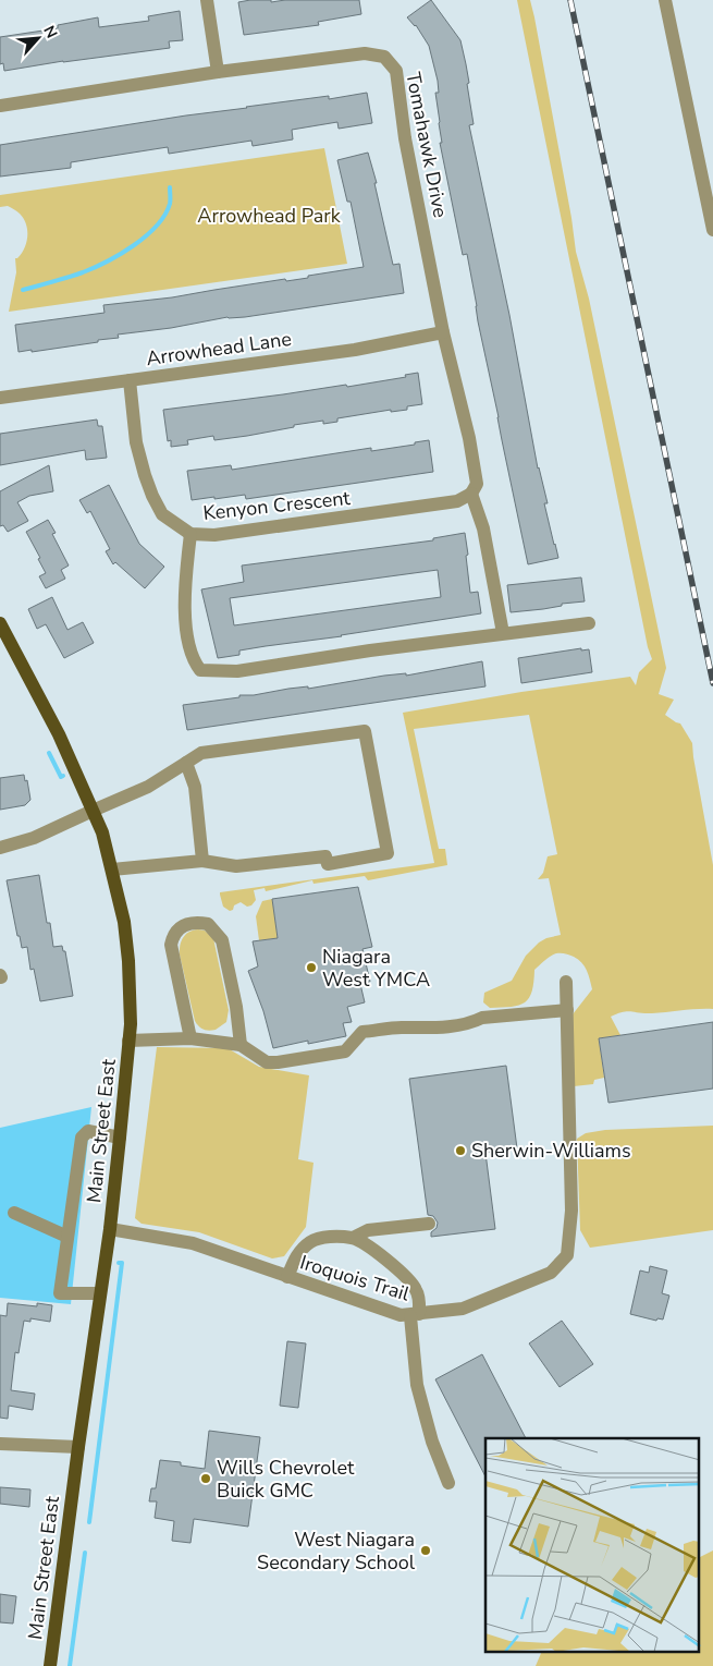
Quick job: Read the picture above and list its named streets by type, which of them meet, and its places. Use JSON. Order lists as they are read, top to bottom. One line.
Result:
{"streets":{"main road":["Main Street East"],"street":["Tomahawk Drive","Arrowhead Lane","Kenyon Crescent","Iroquois Trail"]},"crossings":[["Tomahawk Drive","Arrowhead Lane"],["Tomahawk Drive","Kenyon Crescent"],["Arrowhead Lane","Kenyon Crescent"],["Main Street East","Iroquois Trail"]],"parks":["Arrowhead Park"],"places":["Niagara West YMCA","Sherwin-Williams","Wills Chevrolet Buick GMC","West Niagara Secondary School"],"north":"top right"}
